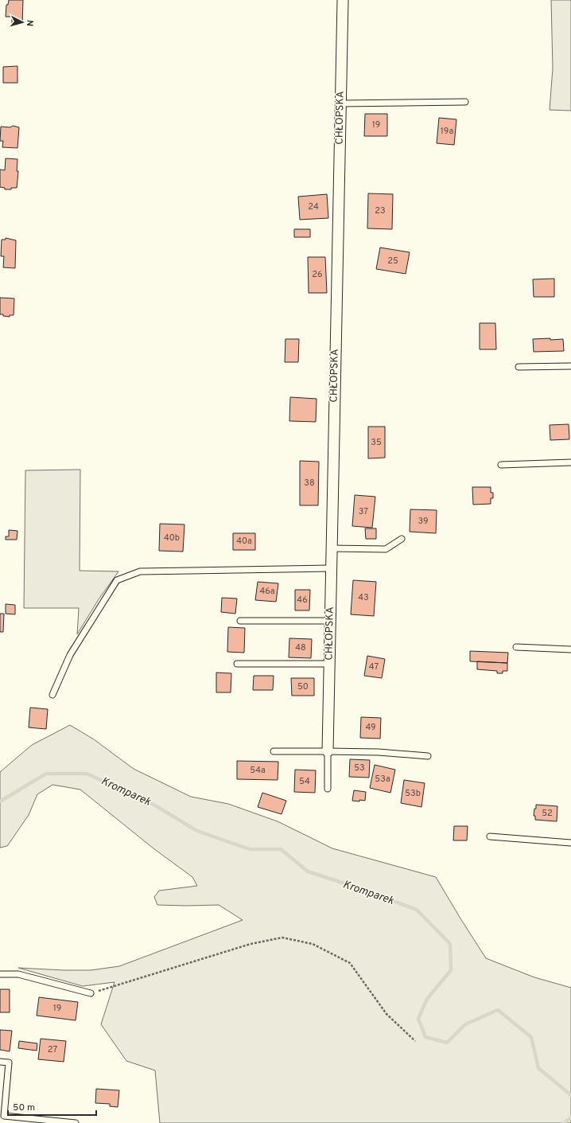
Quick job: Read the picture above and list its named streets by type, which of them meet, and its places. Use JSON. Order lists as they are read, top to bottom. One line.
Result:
{"streets":{"street":["CHŁOPSKA"]},"water":["Kromparek"],"house_numbers":["19","19a","24","23","25","26","35","38","37","39","40b","40a","46a","43","46","48","47","50","49","53","54a","53a","54","53b","52","19","27"],"scale_bar":"50 m","north":"right"}
